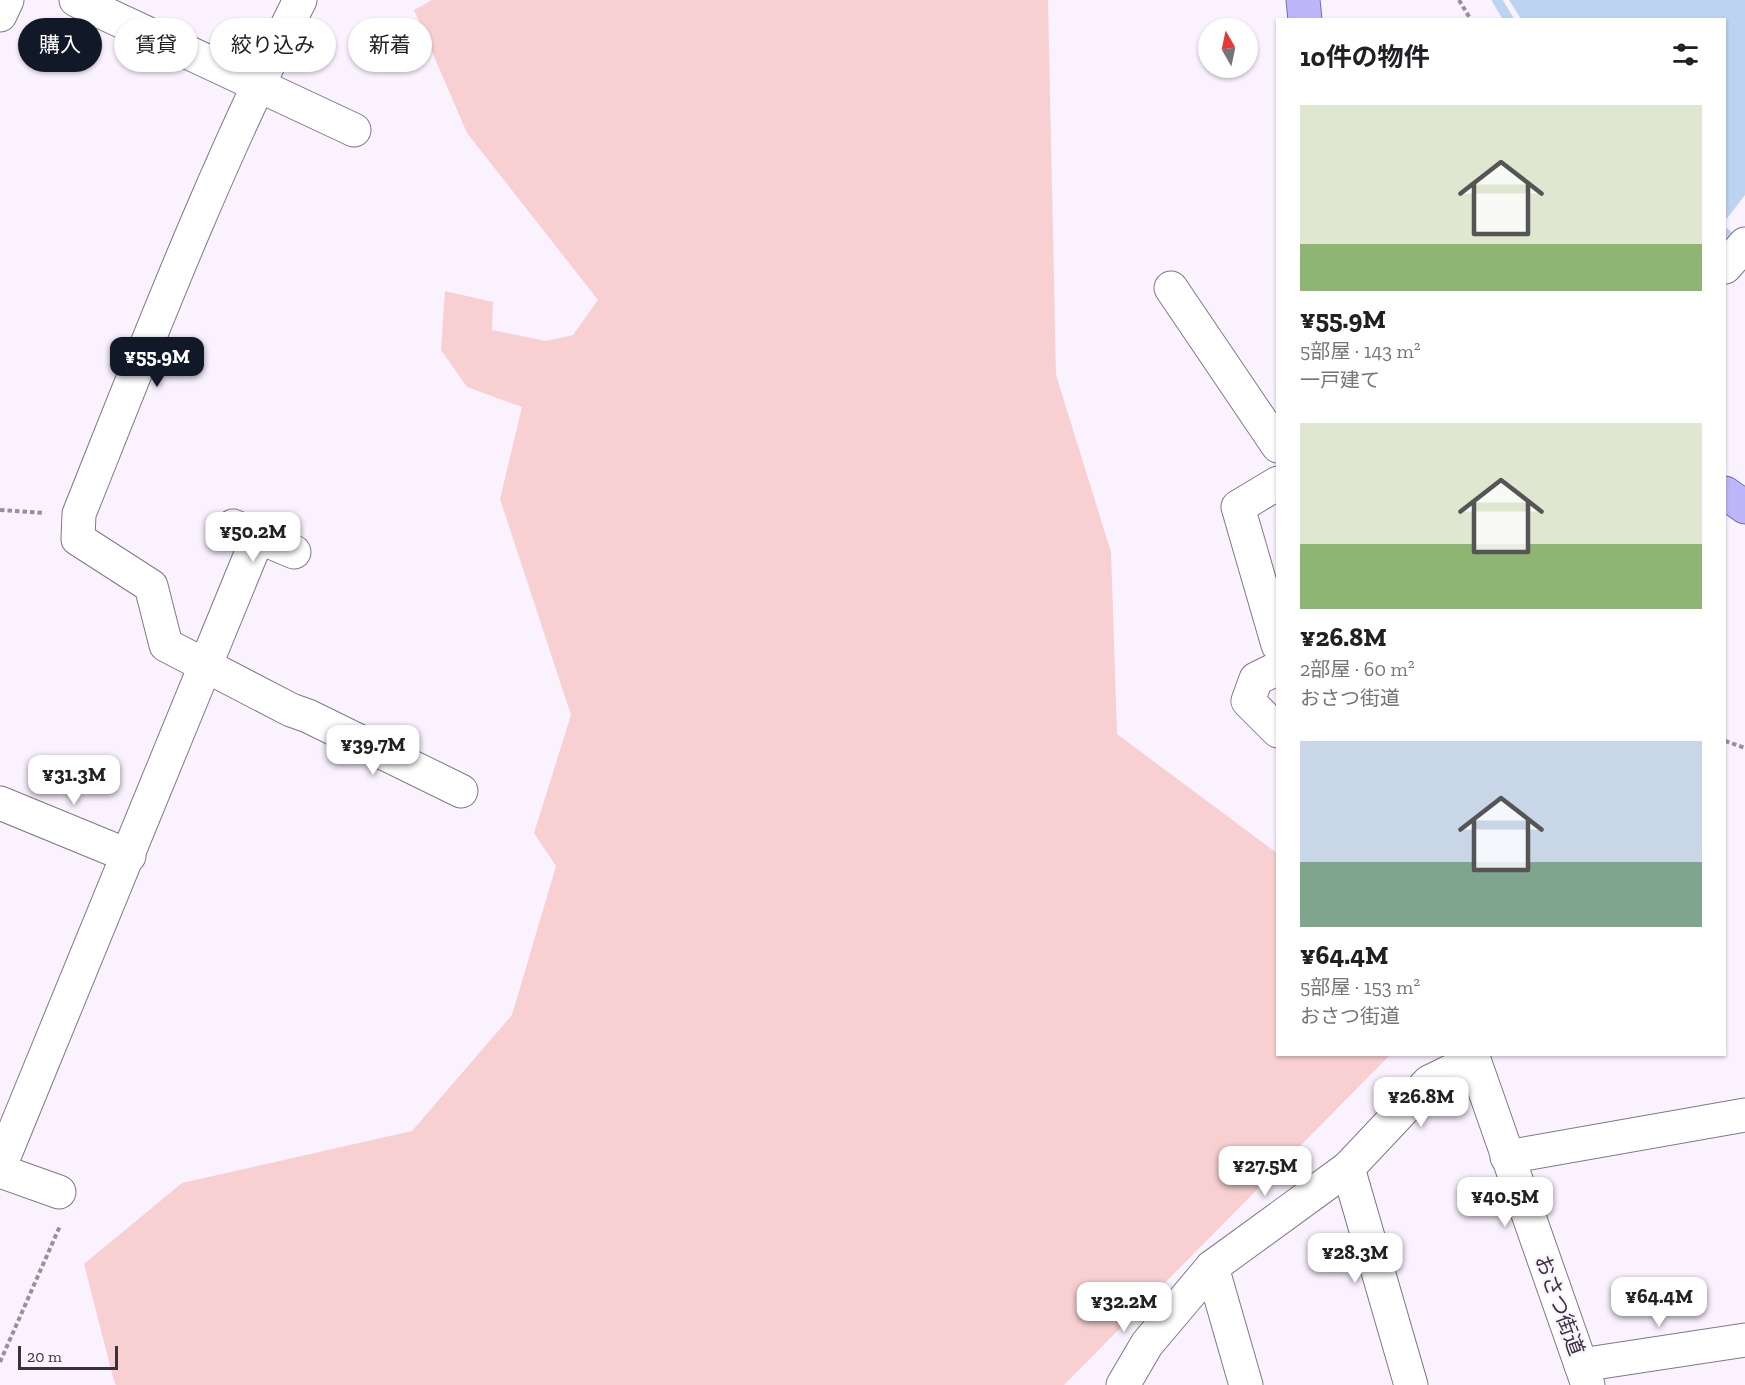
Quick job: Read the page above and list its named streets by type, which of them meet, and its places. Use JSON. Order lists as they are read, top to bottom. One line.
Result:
{"streets":{"street":["おさつ街道"]},"scale_bar":"20 m","north":"top","page":{"chip":["購入","賃貸","絞り込み","新着"],"heading":"10件の物件","list":[{"name":"¥55.9M","note":"5部屋 · 143 m² · 一戸建て"},{"name":"¥26.8M","note":"2部屋 · 60 m² · おさつ街道"},{"name":"¥64.4M","note":"5部屋 · 153 m² · おさつ街道"}],"price":["¥55.9M","¥50.2M","¥39.7M","¥31.3M","¥26.8M","¥27.5M","¥40.5M","¥28.3M","¥64.4M","¥32.2M"],"scale":"20 m"}}
